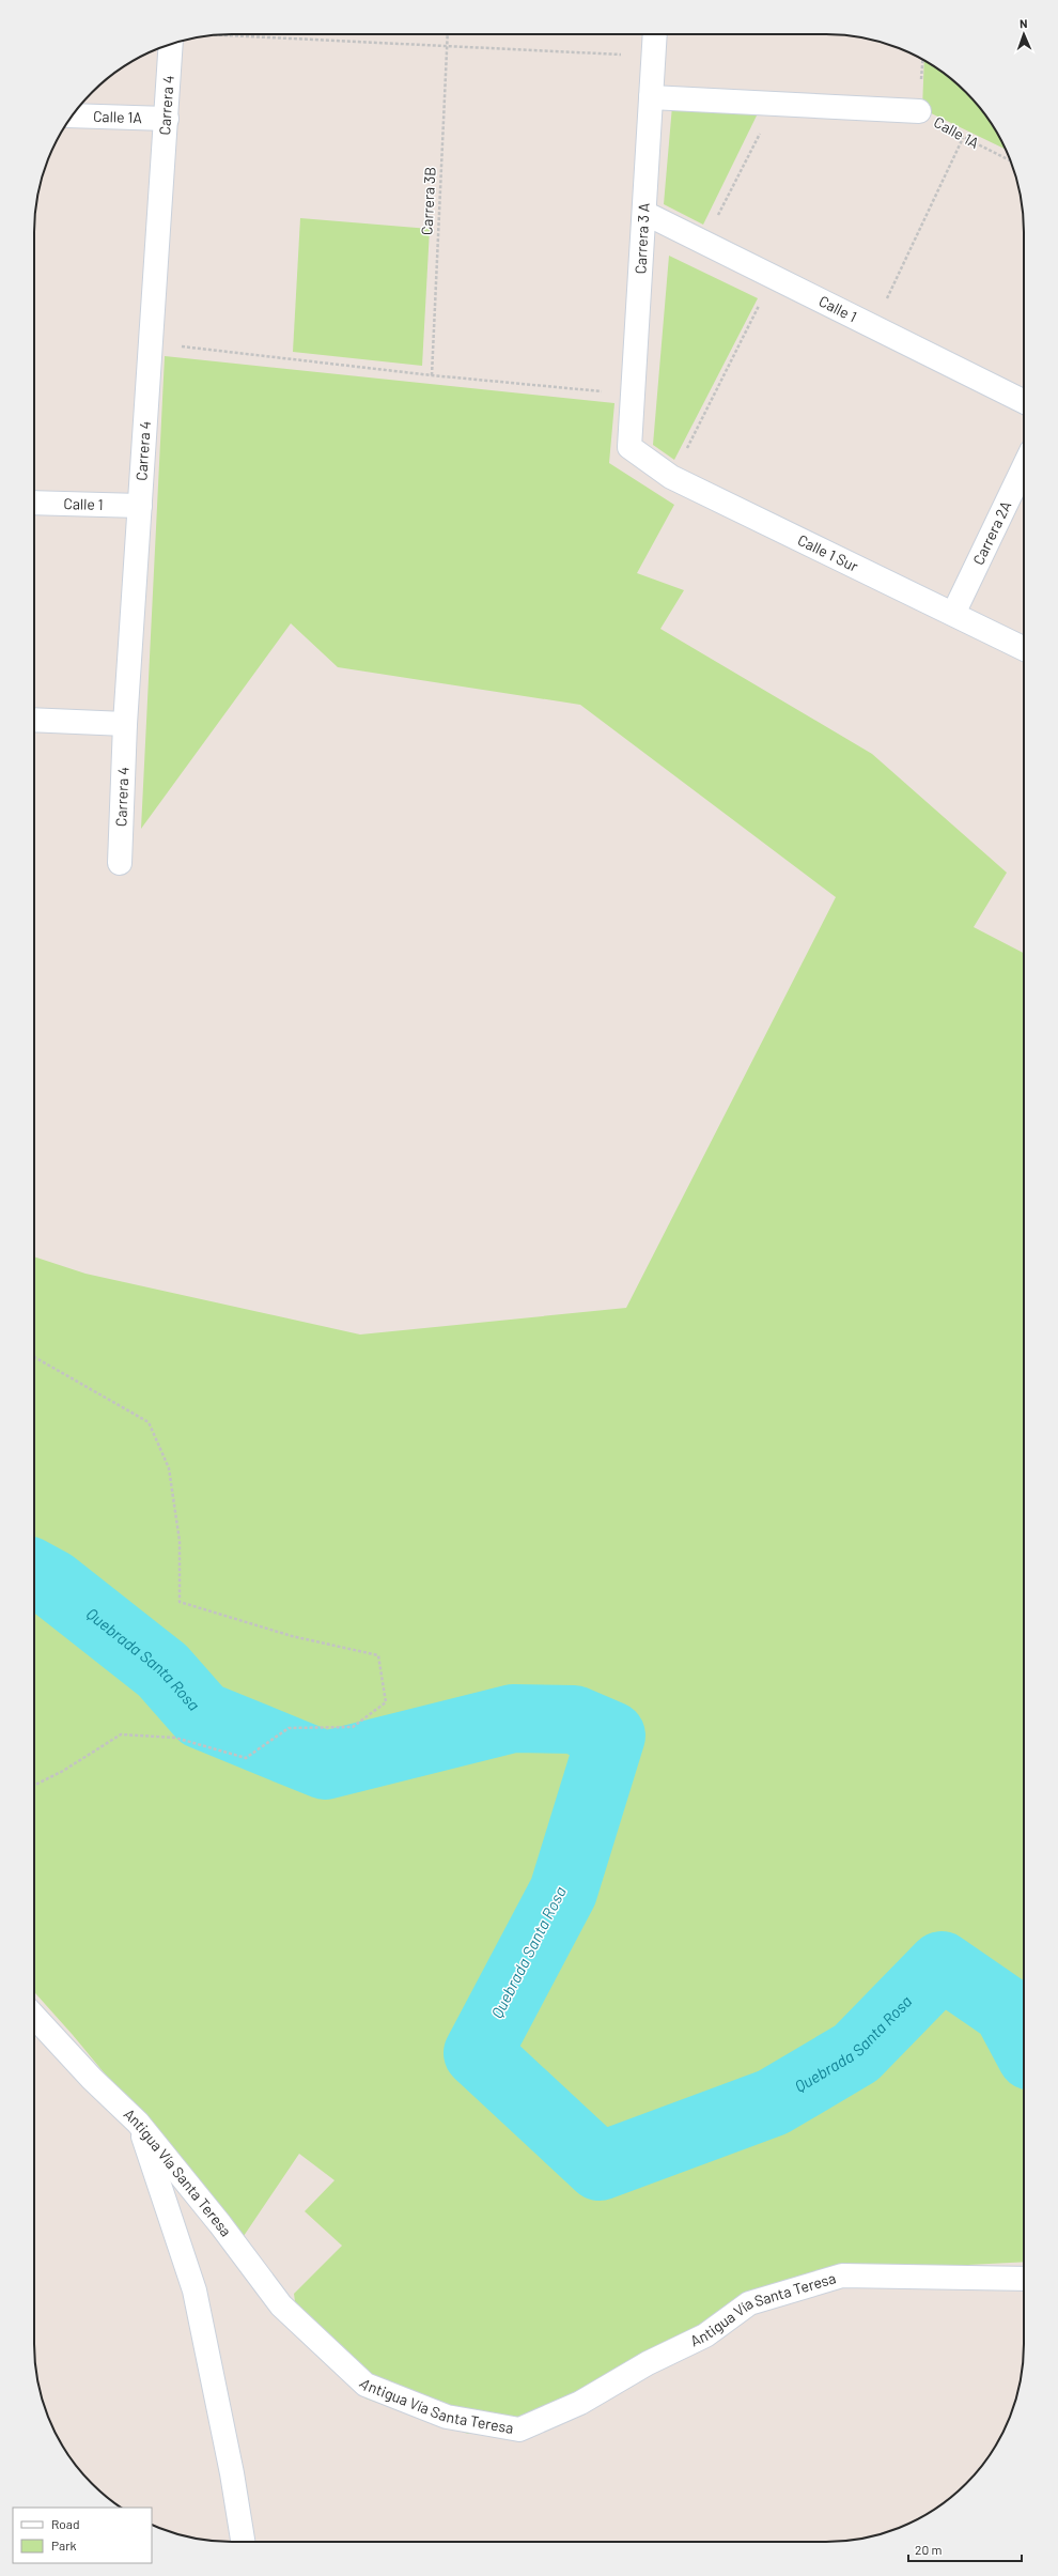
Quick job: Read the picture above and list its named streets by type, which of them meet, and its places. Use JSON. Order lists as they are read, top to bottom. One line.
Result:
{"streets":{"street":["Carrera 4","Calle 1A","Carrera 3 A","Calle 1","Carrera 2A","Calle 1 Sur","Antigua Vía Santa Teresa"],"path":["Carrera 3B"]},"crossings":[["Carrera 4","Calle 1A"],["Carrera 4","Calle 1"],["Carrera 3 A","Calle 1"],["Carrera 3 A","Calle 1 Sur"],["Carrera 2A","Calle 1 Sur"]],"water":["Quebrada Santa Rosa"],"legend":["Road","Park"],"scale_bar":"20 m","north":"top"}
